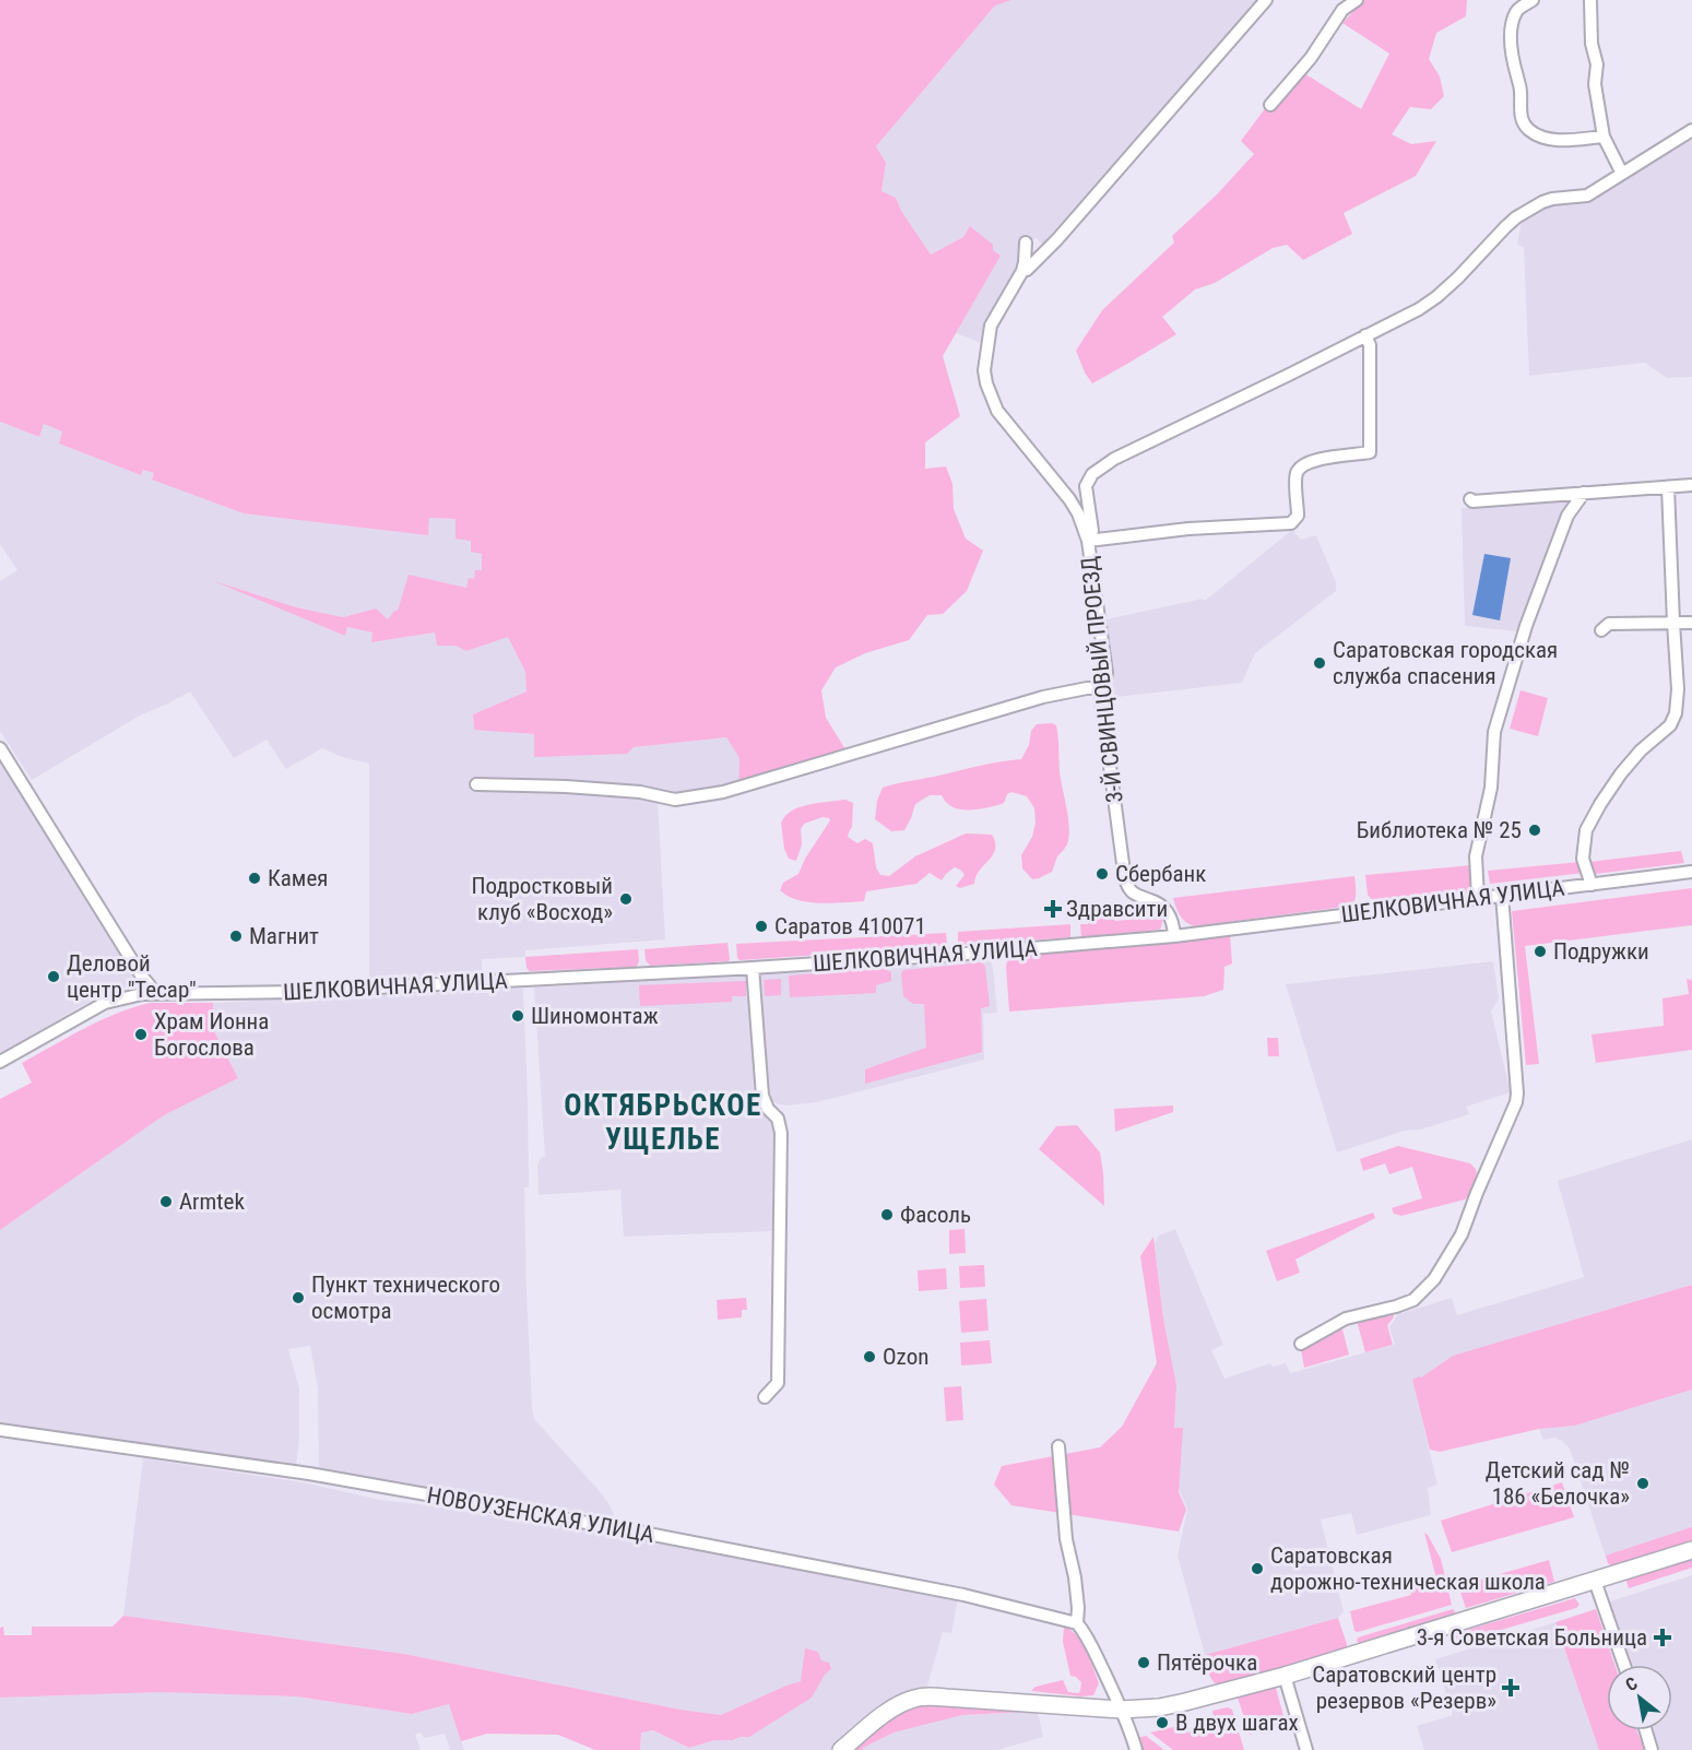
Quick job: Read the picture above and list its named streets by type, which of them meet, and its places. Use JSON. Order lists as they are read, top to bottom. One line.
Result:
{"streets":{"street":["3-Й СВИНЦОВЫЙ ПРОЕЗД","ШЕЛКОВИЧНАЯ УЛИЦА","НОВОУЗЕНСКАЯ УЛИЦА"]},"crossings":[["3-Й СВИНЦОВЫЙ ПРОЕЗД","ШЕЛКОВИЧНАЯ УЛИЦА"]],"districts":["ОКТЯБРЬСКОЕ УЩЕЛЬЕ"],"places":{"other":["Саратовская городская служба спасения","Библиотека № 25","Сбербанк","Камея","Подростковый клуб «Восход»","Саратов 410071","Магнит","Подружки","Деловой центр \"Тесар\"","Шиномонтаж","Храм Ионна Богослова","Armtek","Фасоль","Пункт технического осмотра","Ozon","Детский сад № 186 «Белочка»","Саратовская дорожно-техническая школа","Пятёрочка","В двух шагах"],"health":["Здравсити","3-я Советская Больница","Саратовский центр резервов «Резерв»"]},"north":"top left"}
